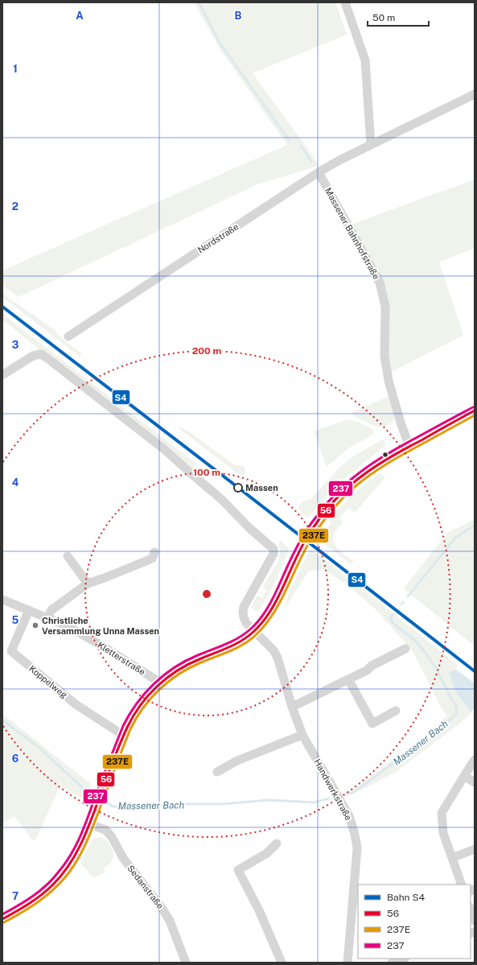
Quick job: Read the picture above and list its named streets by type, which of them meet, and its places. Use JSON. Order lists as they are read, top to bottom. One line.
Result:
{"streets":{"street":["Massener Bahnhofstraße","Nordstraße","Kletterstraße","Koppelweg","Handwerkstraße","Sedanstraße"]},"crossings":[["Massener Bahnhofstraße","Nordstraße"],["Kletterstraße","Koppelweg"]],"water":["Massener Bach"],"places":["Massen","Christliche Versammlung Unna Massen"],"lines":["rail line S4","transit line 237","transit line 56","transit line 237E"],"legend":["Bahn S4","56","237E","237"],"scale_bar":"50 m","grid":{"columns":["A","B"],"rows":["1","2","3","4","5","6","7"]},"rings":["200 m","100 m"]}
